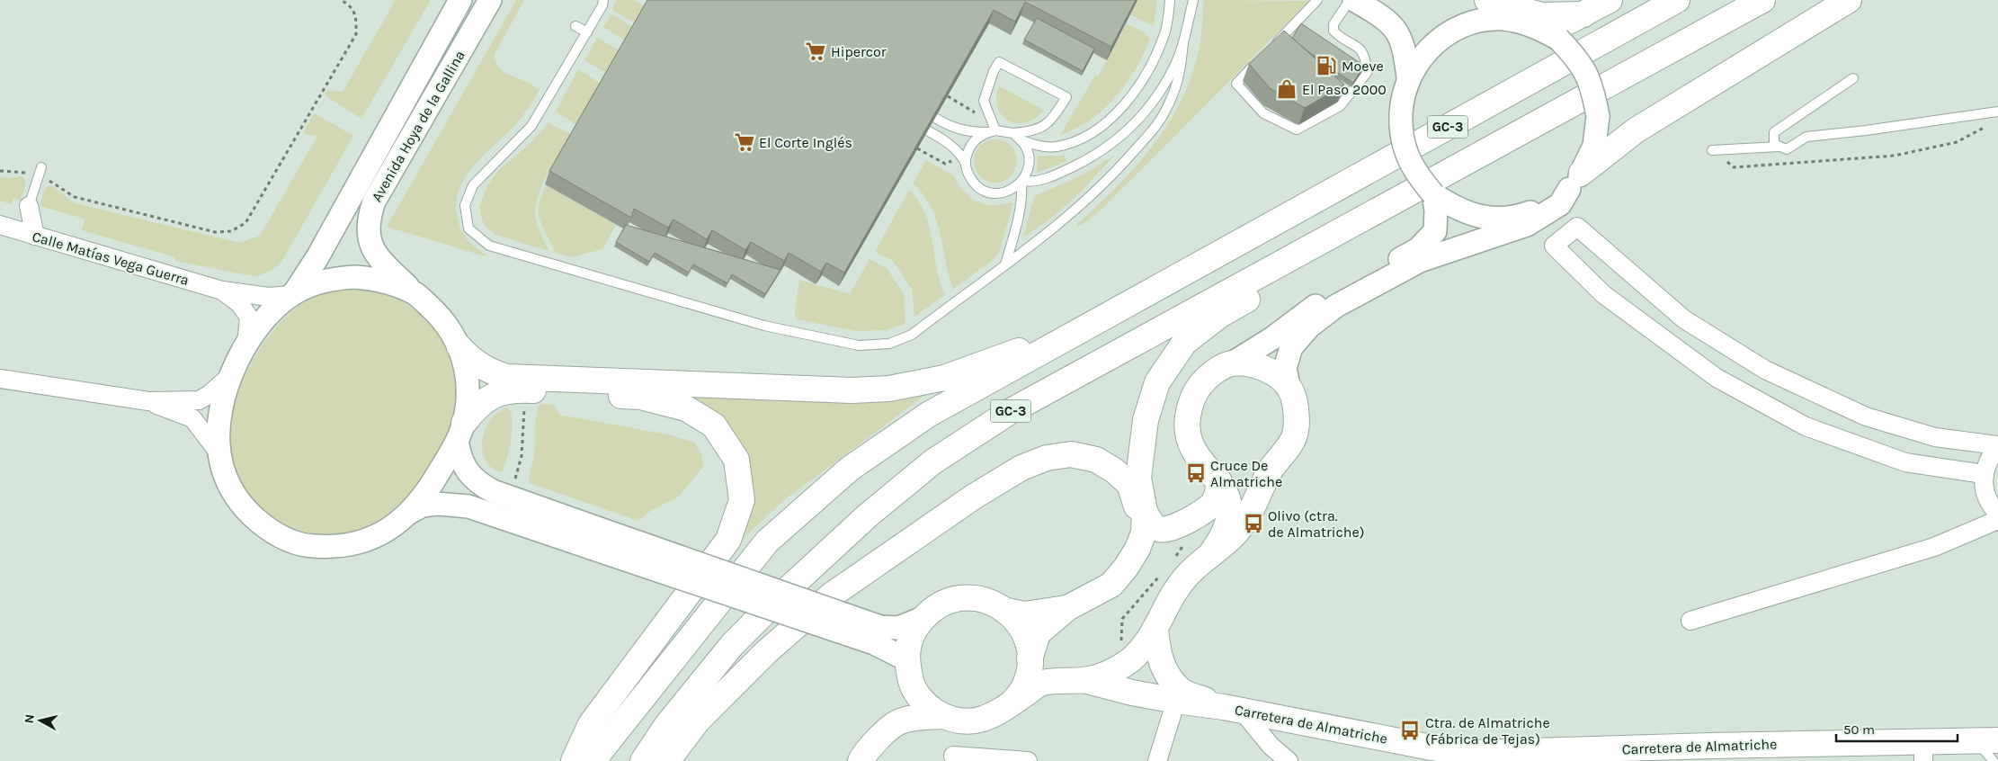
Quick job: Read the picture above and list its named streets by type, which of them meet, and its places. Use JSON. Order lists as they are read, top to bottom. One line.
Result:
{"streets":{"main road":["GC-3","Carretera de Almatriche"],"street":["Avenida Hoya de la Gallina","Calle Matías Vega Guerra"]},"crossings":[["Avenida Hoya de la Gallina","Calle Matías Vega Guerra"]],"places":{"supermarket":["Hipercor","El Corte Inglés"],"fuel station":["Moeve"],"shop":["El Paso 2000"],"bus stop":["Cruce De Almatriche","Olivo (ctra. de Almatriche)","Ctra. de Almatriche (Fábrica de Tejas)"]},"scale_bar":"50 m","north":"left"}
